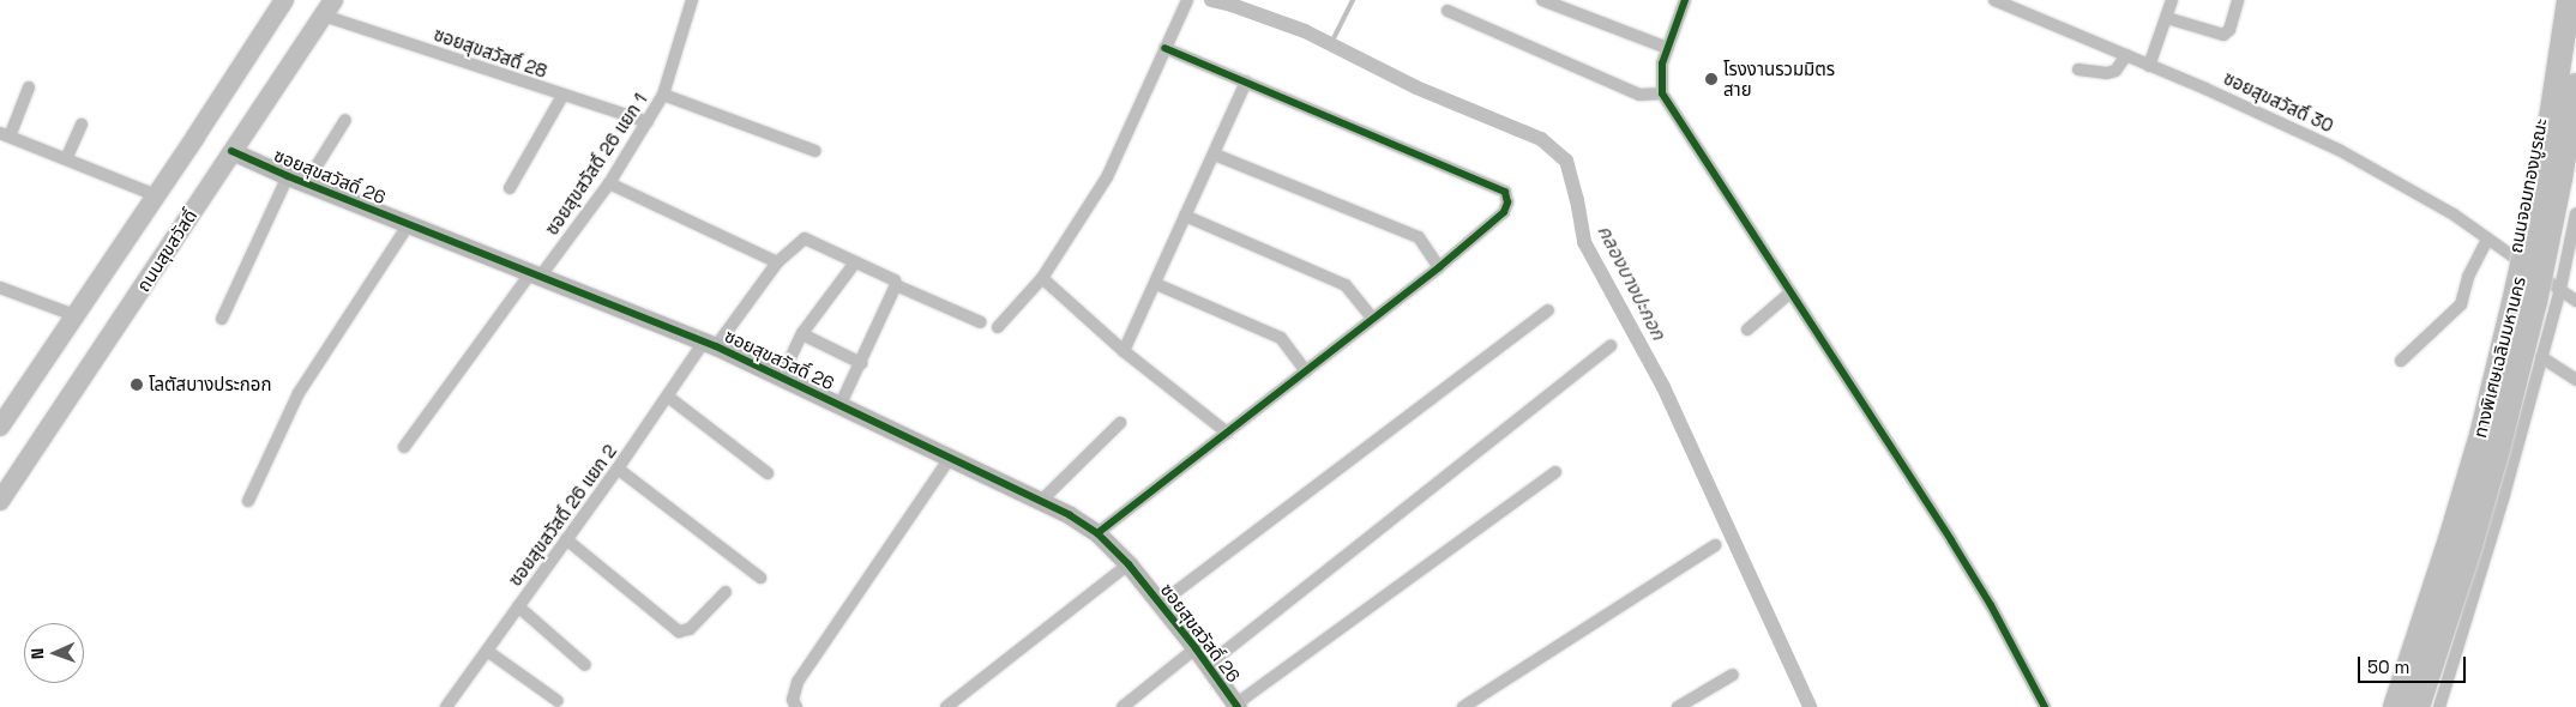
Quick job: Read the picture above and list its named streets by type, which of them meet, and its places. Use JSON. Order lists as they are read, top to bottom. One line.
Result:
{"streets":{"highway":["ทางพิเศษเฉลิมมหานคร"],"main road":["ถนนสุขสวัสดิ์"],"street":["ซอยสุขสวัสดิ์ 28","ซอยสุขสวัสดิ์ 30","ซอยสุขสวัสดิ์ 26 แยก 1","ซอยสุขสวัสดิ์ 26","ถนนจอมทองบูรณะ","ซอยสุขสวัสดิ์ 26 แยก 2"]},"crossings":[["ซอยสุขสวัสดิ์ 28","ซอยสุขสวัสดิ์ 26 แยก 1"],["ซอยสุขสวัสดิ์ 28","ถนนสุขสวัสดิ์"],["ซอยสุขสวัสดิ์ 30","ถนนจอมทองบูรณะ"],["ซอยสุขสวัสดิ์ 26 แยก 1","ซอยสุขสวัสดิ์ 26"],["ซอยสุขสวัสดิ์ 26","ถนนสุขสวัสดิ์"],["ซอยสุขสวัสดิ์ 26","ซอยสุขสวัสดิ์ 26 แยก 2"]],"water":["คลองบางปะกอก"],"places":["โรงงานรวมมิตร สาย","โลตัสบางประกอก"],"scale_bar":"50 m","north":"left"}
